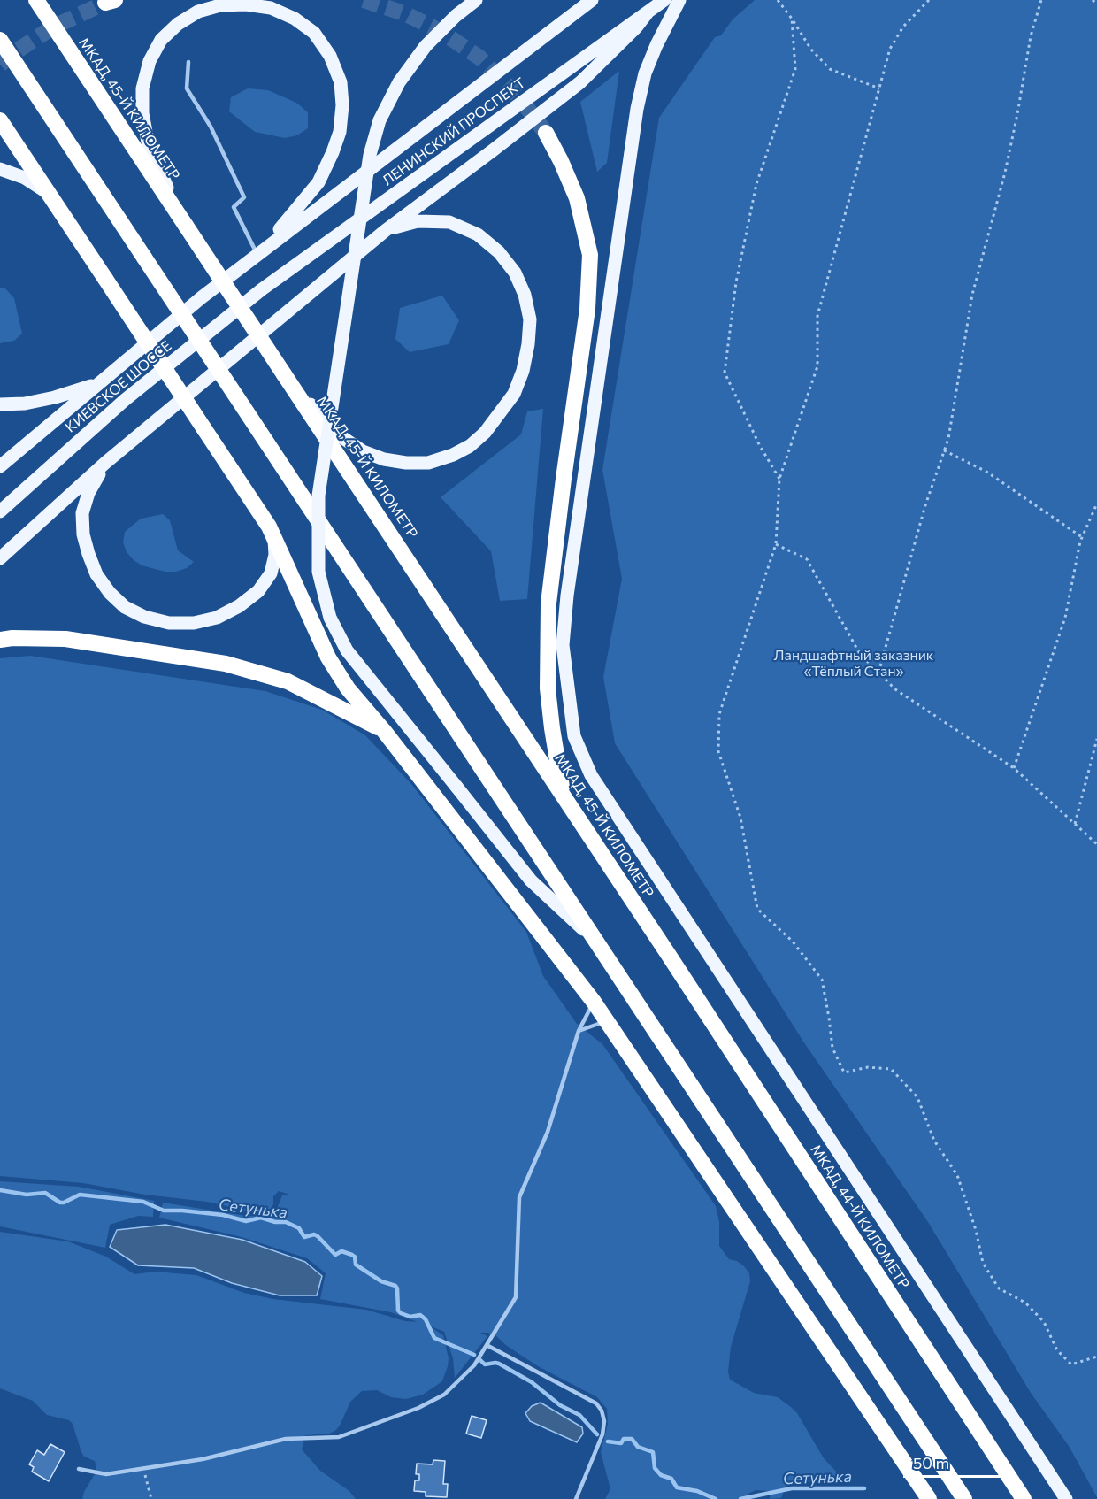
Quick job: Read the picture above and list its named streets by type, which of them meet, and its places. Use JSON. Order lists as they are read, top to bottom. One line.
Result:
{"streets":{"highway":["МКАД, 45-Й КИЛОМЕТР","МКАД, 44-Й КИЛОМЕТР"],"main road":["ЛЕНИНСКИЙ ПРОСПЕКТ","КИЕВСКОЕ ШОССЕ"]},"crossings":[["МКАД, 45-Й КИЛОМЕТР","МКАД, 44-Й КИЛОМЕТР"],["ЛЕНИНСКИЙ ПРОСПЕКТ","КИЕВСКОЕ ШОССЕ"]],"water":["Сетунька"],"parks":["Ландшафтный заказник «Тёплый Стан»"],"scale_bar":"50 m"}
